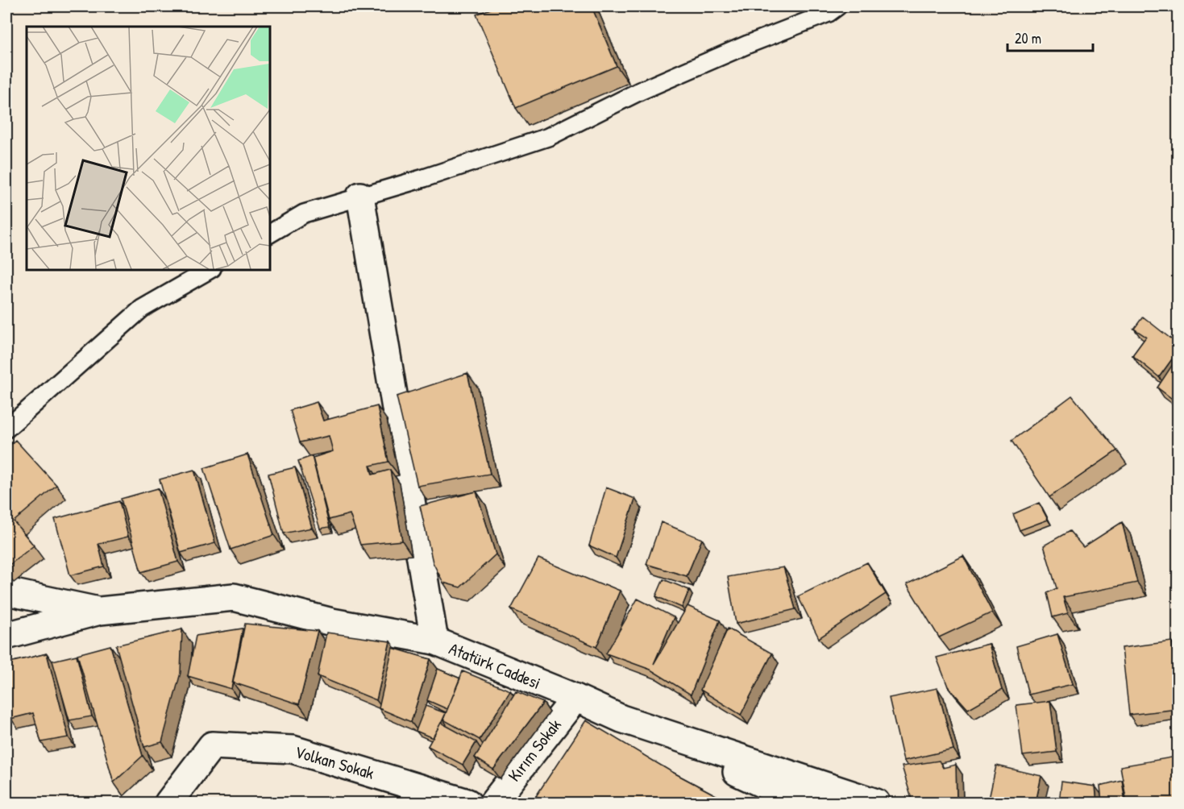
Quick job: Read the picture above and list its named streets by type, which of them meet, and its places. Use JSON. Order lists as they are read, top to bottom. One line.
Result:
{"streets":{"main road":["Atatürk Caddesi","Kırım Sokak","Volkan Sokak"]},"crossings":[["Atatürk Caddesi","Kırım Sokak"]],"scale_bar":"20 m"}
